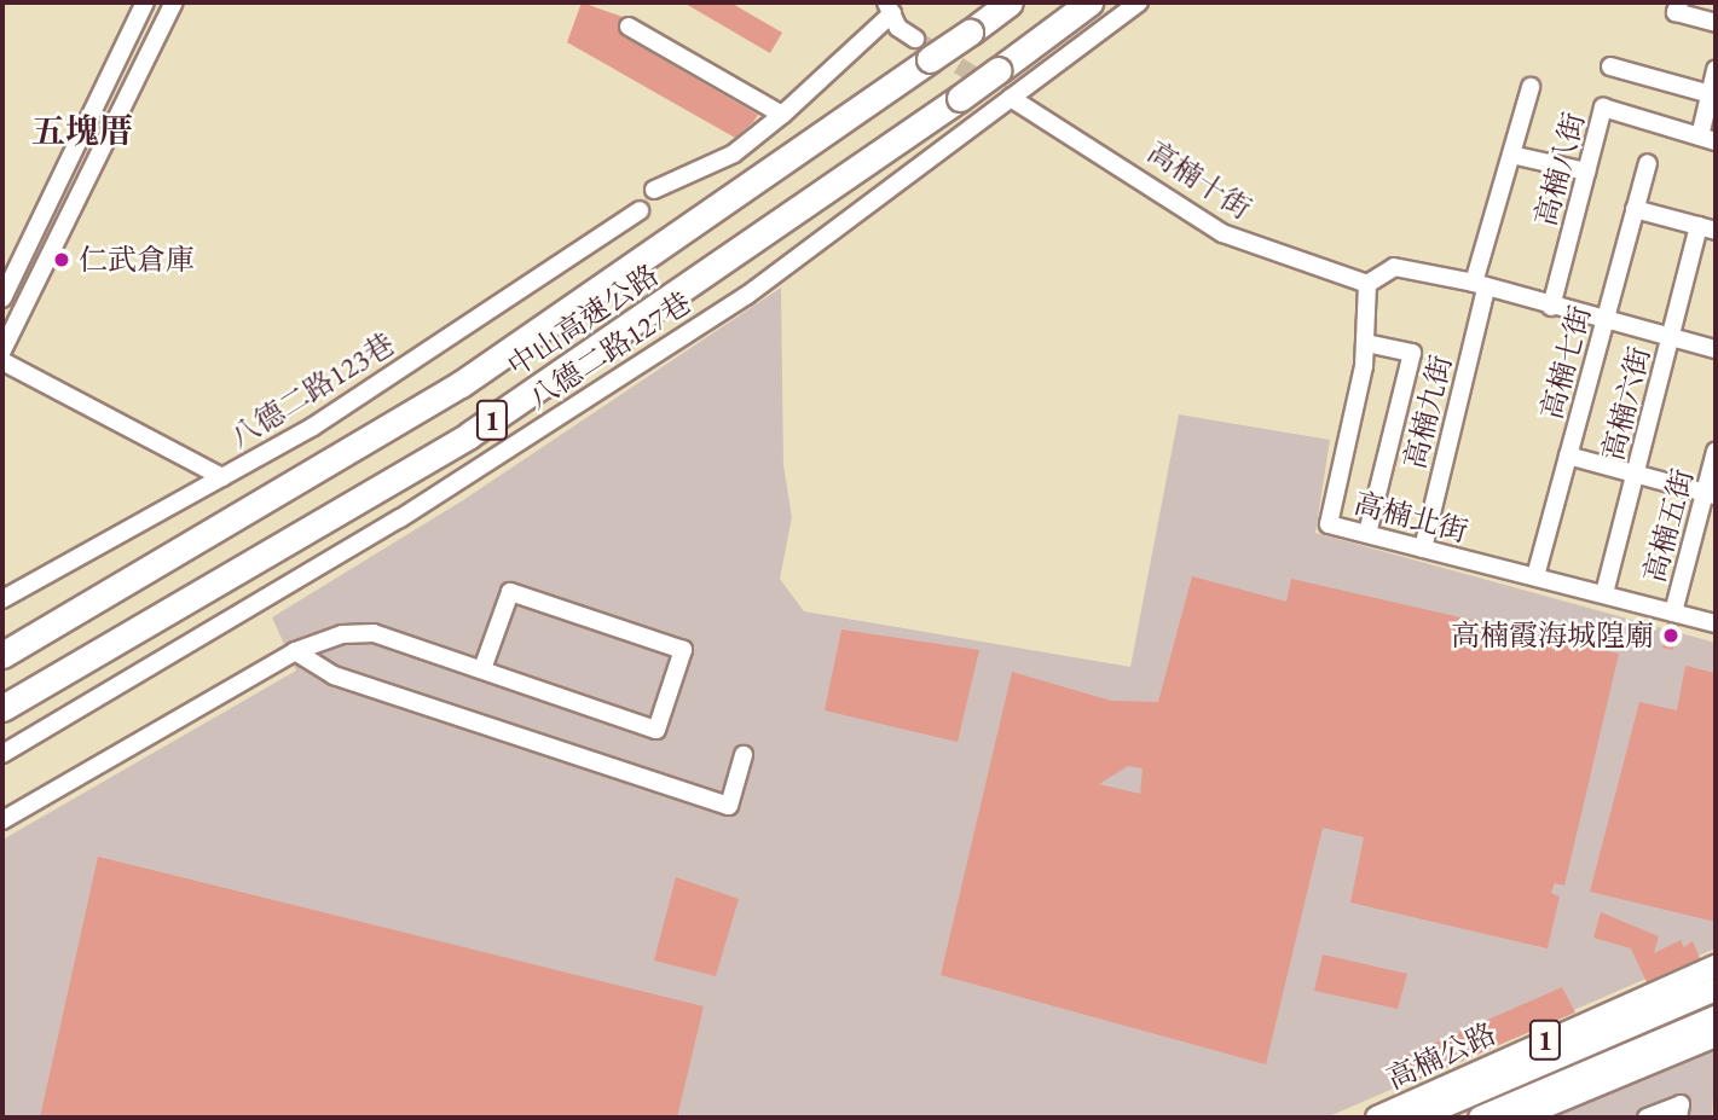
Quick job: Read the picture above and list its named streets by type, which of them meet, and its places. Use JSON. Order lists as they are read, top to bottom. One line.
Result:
{"streets":{"highway":["中山高速公路","1"],"main road":["高楠公路"],"street":["高楠八街","高楠十街","八德二路127巷","高楠七街","八德二路123巷","高楠六街","高楠九街","高楠北街","高楠五街"]},"crossings":[["高楠十街","八德二路127巷"],["高楠十街","高楠北街"],["高楠七街","高楠六街"],["高楠七街","高楠北街"],["高楠六街","高楠北街"],["高楠九街","高楠北街"],["高楠北街","高楠五街"]],"districts":["五塊厝"],"places":["仁武倉庫","高楠霞海城隍廟"]}
